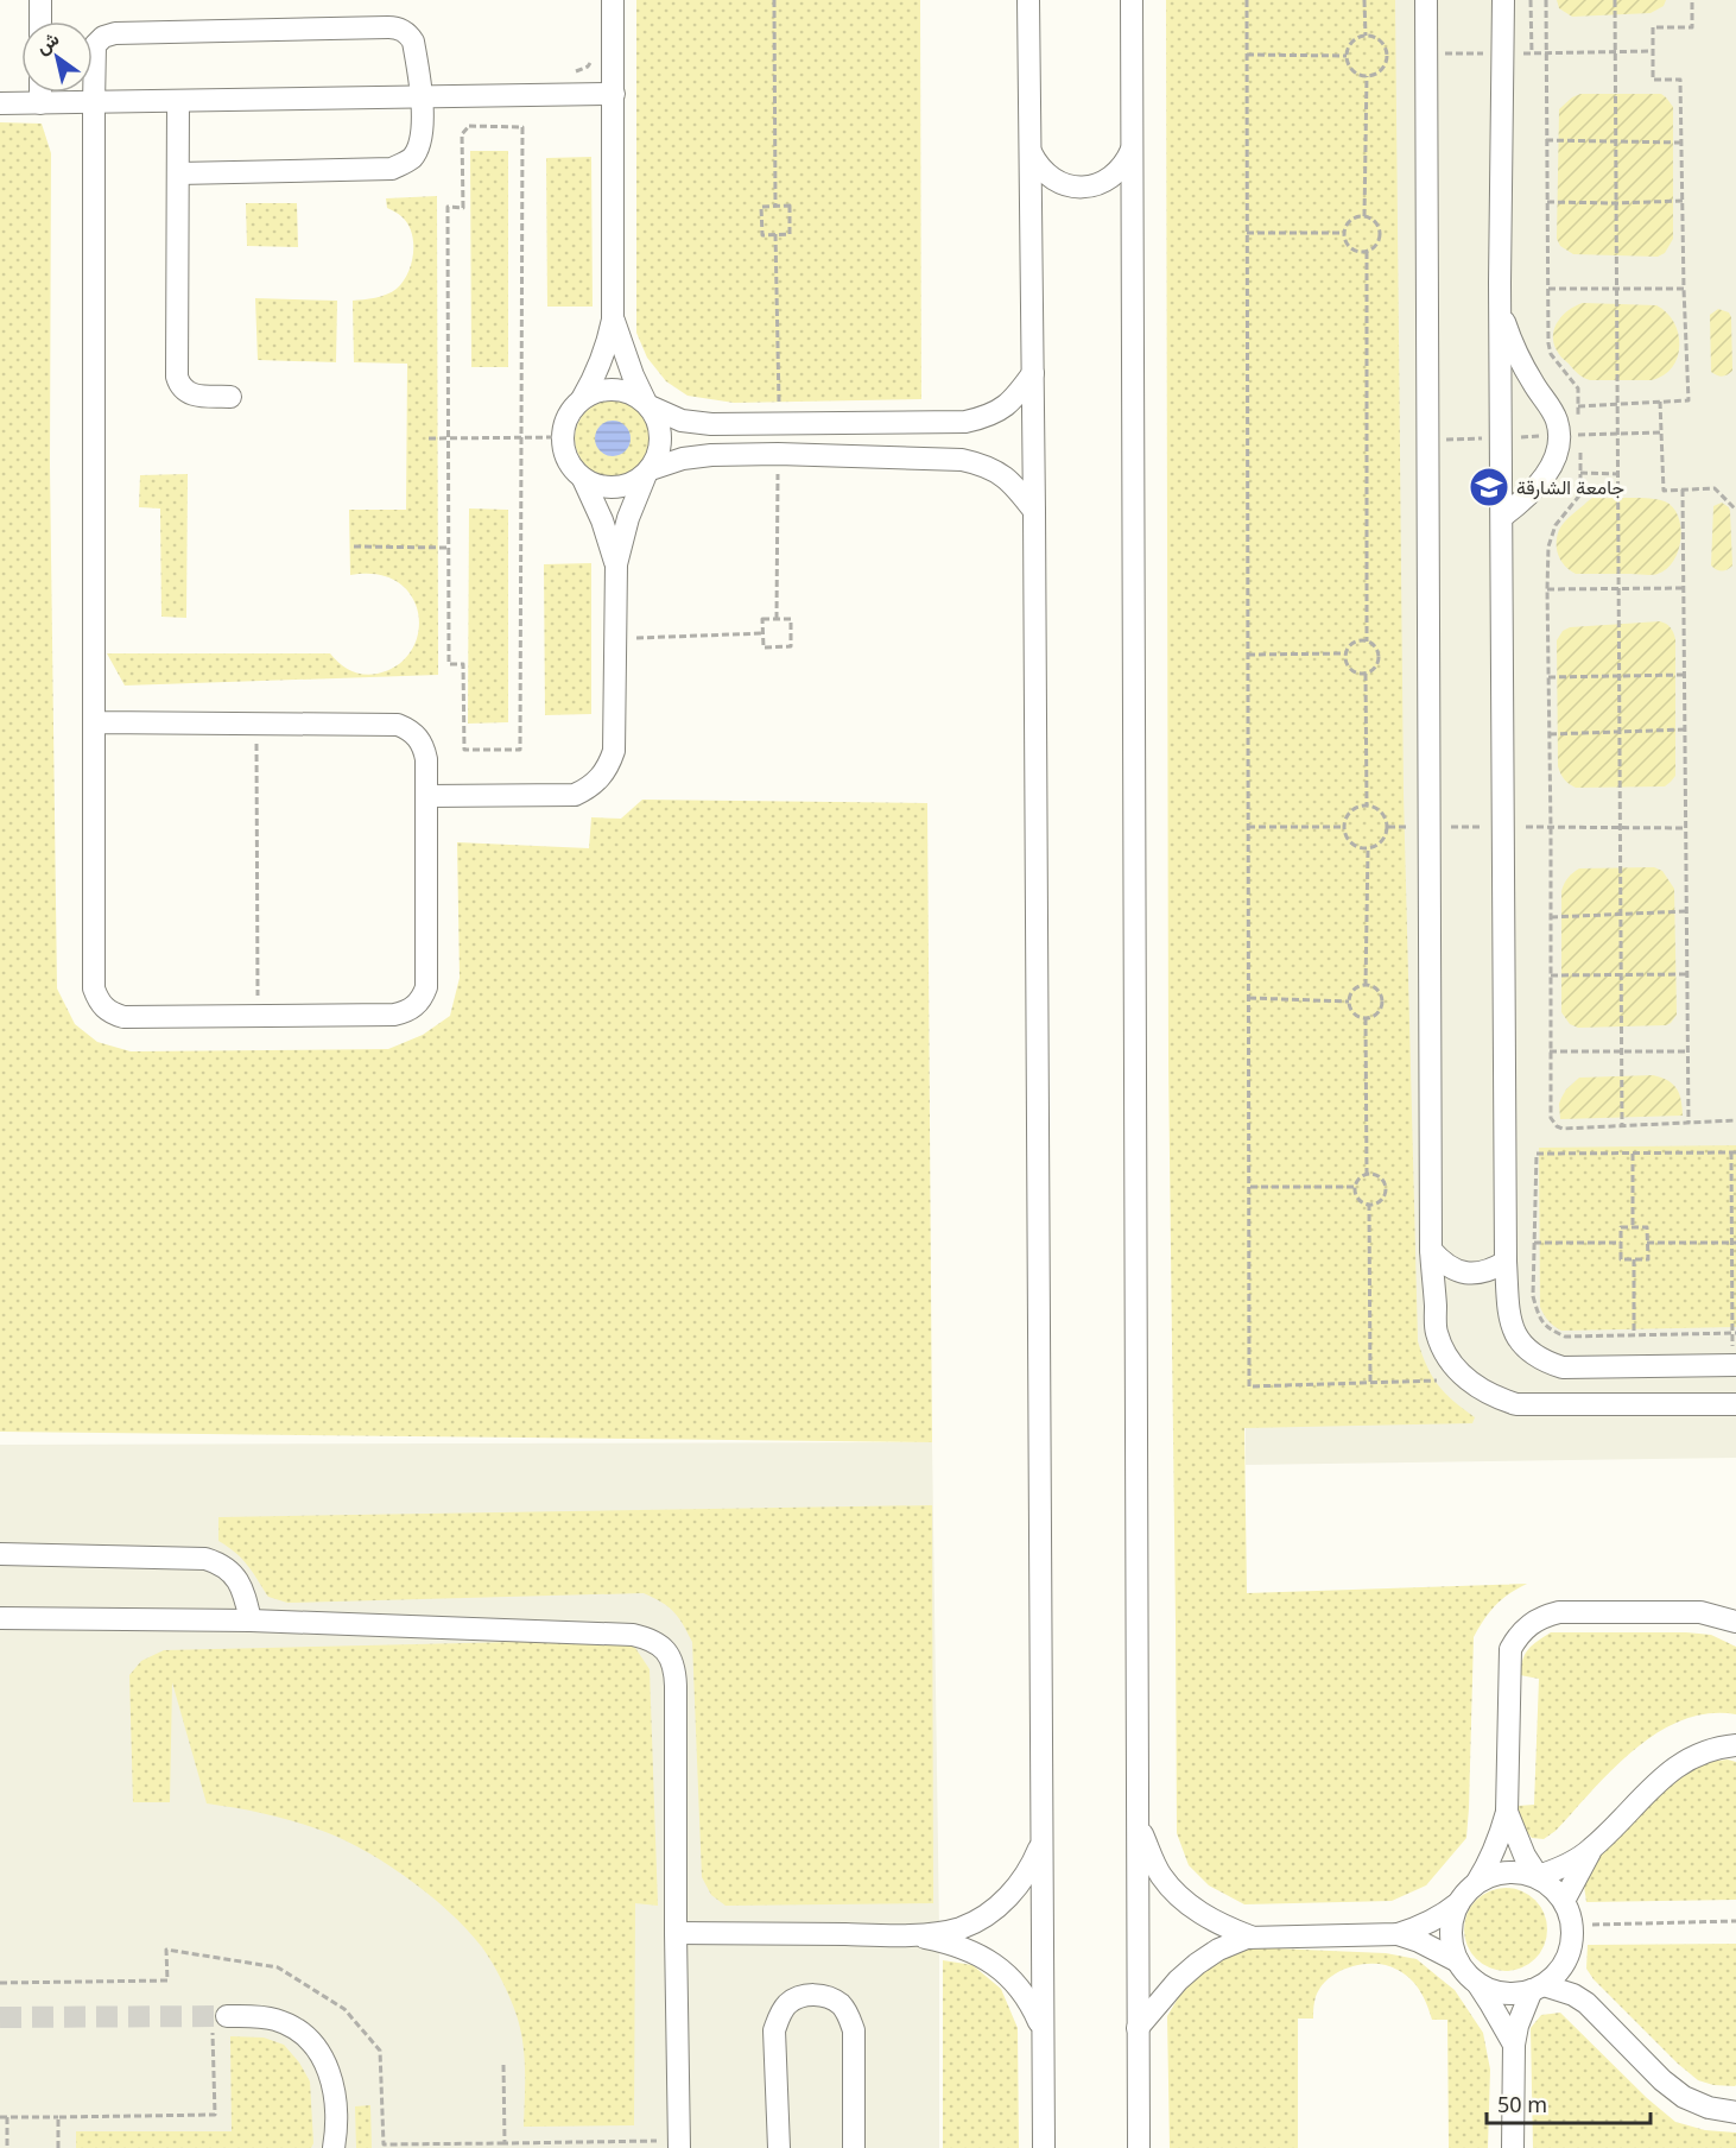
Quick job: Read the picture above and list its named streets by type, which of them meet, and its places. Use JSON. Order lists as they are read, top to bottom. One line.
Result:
{"places":{"school or university":["جامعة الشارقة"]},"scale_bar":"50 m","north":"top left"}
